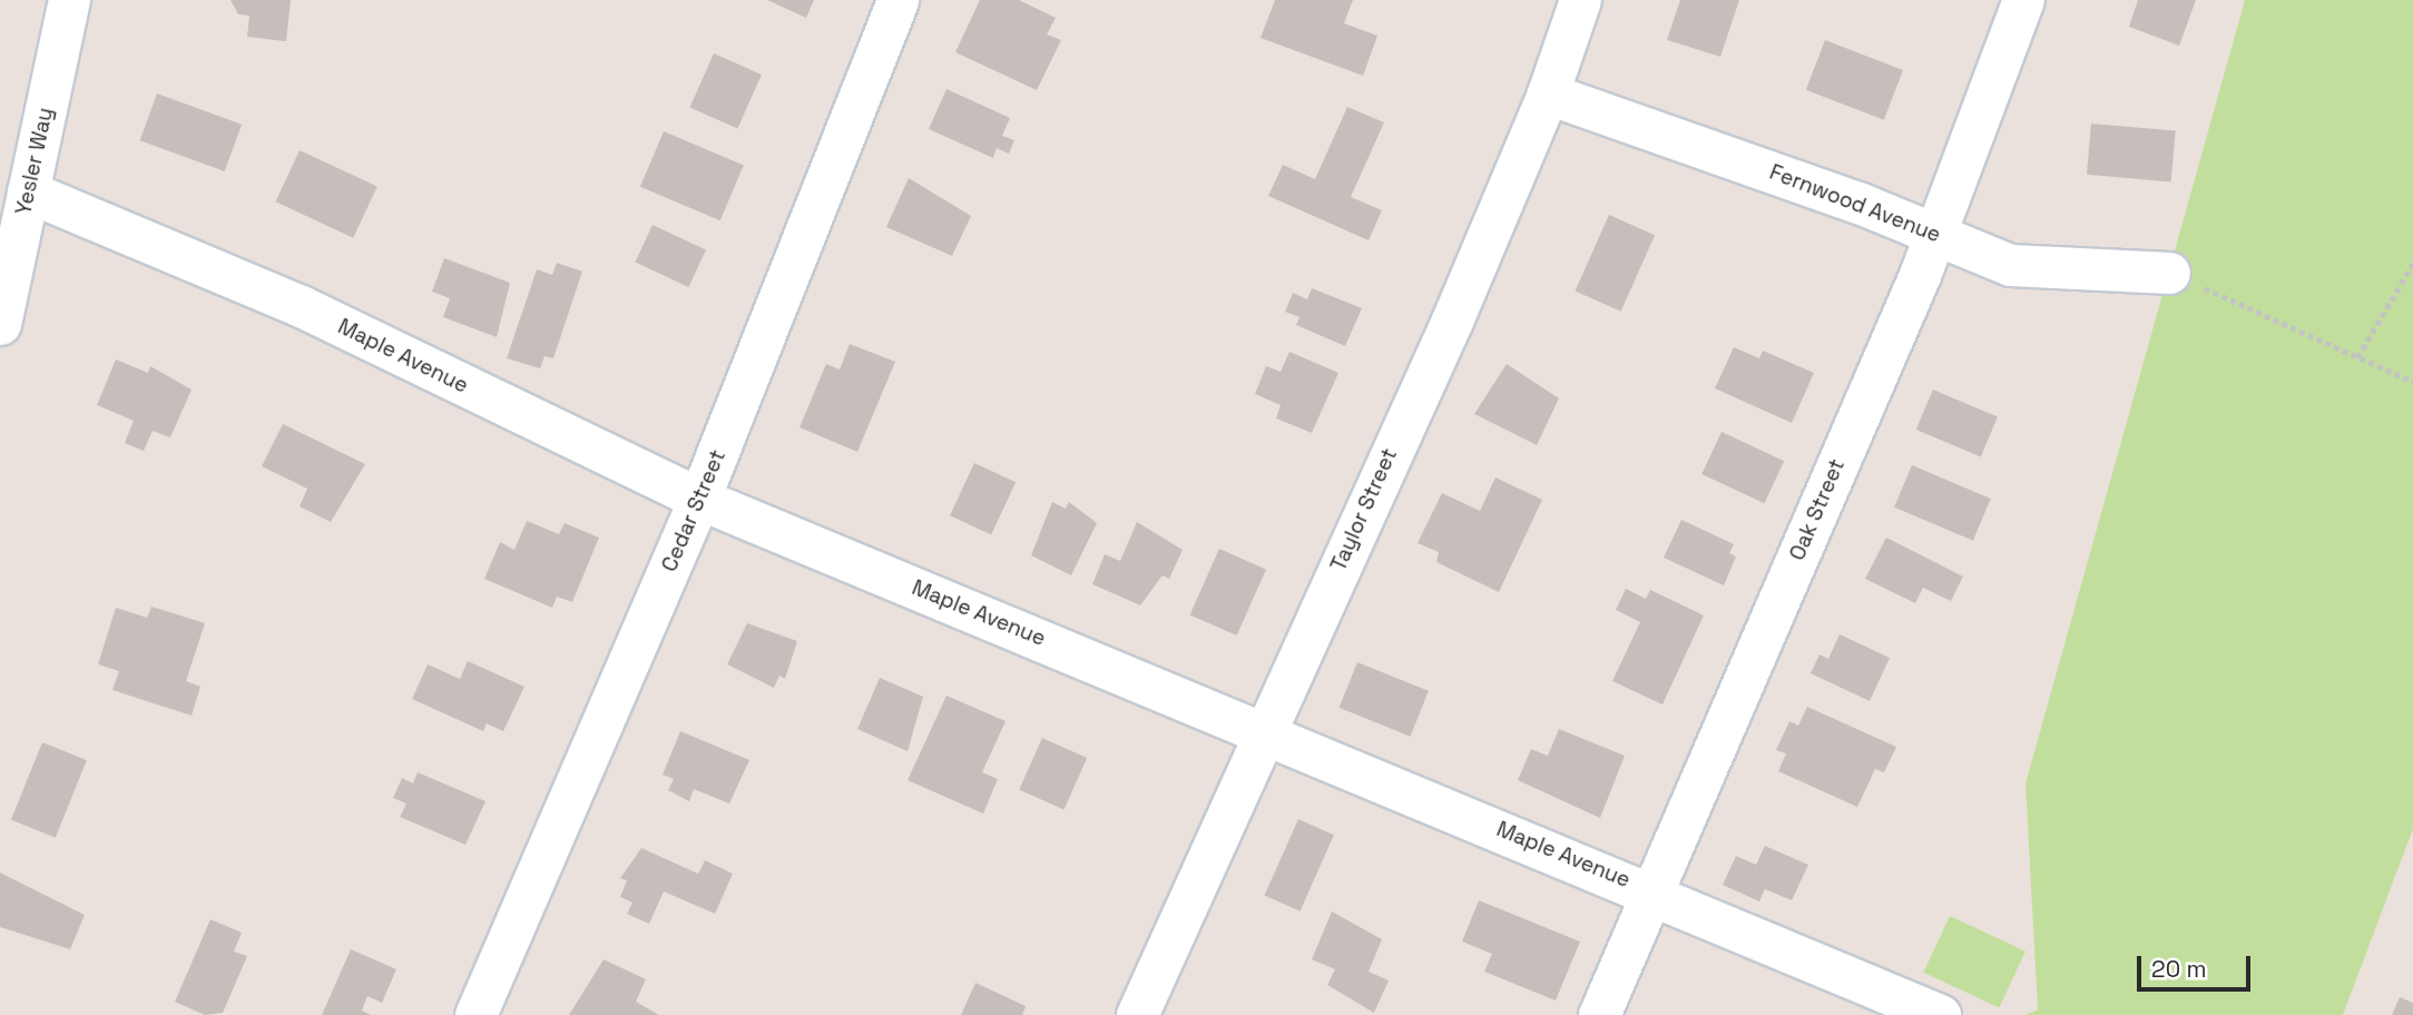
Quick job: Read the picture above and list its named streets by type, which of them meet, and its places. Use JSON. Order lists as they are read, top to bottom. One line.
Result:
{"streets":{"street":["Yesler Way","Fernwood Avenue","Maple Avenue","Taylor Street","Oak Street","Cedar Street"]},"crossings":[["Yesler Way","Maple Avenue"],["Fernwood Avenue","Taylor Street"],["Fernwood Avenue","Oak Street"],["Maple Avenue","Taylor Street"],["Maple Avenue","Oak Street"],["Maple Avenue","Cedar Street"]],"scale_bar":"20 m"}
